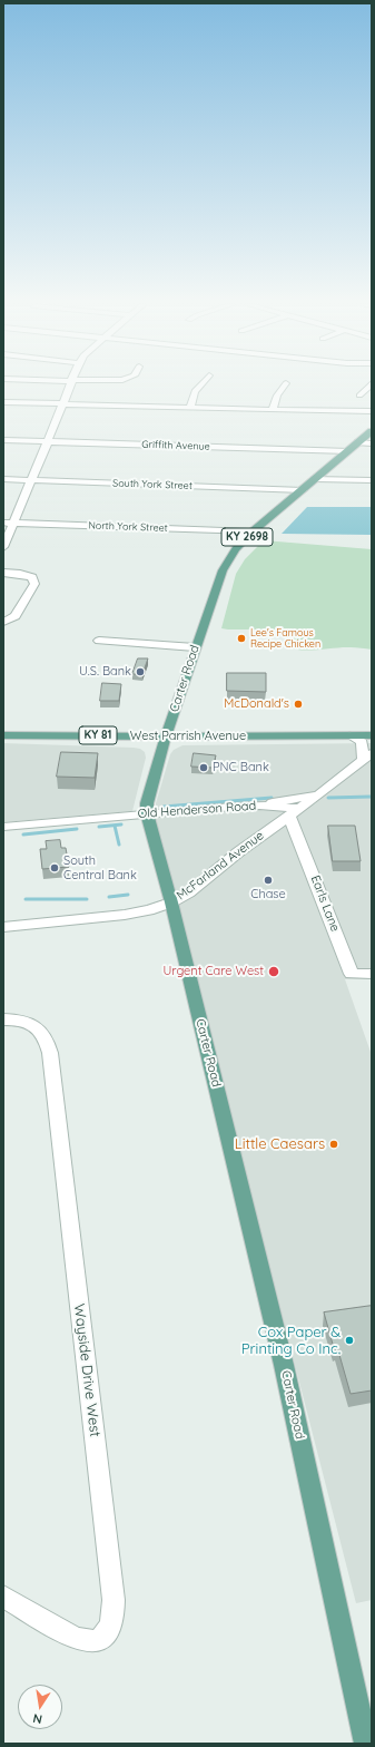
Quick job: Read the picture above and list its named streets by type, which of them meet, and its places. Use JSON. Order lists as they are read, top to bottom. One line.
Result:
{"streets":{"main road":["KY 2698","Carter Road","KY 81","West Parrish Avenue"],"street":["Griffith Avenue","South York Street","North York Street","Old Henderson Road","McFarland Avenue","Earls Lane","Wayside Drive West"]},"crossings":[["Griffith Avenue","Carter Road"],["South York Street","Carter Road"],["North York Street","Carter Road"],["Carter Road","West Parrish Avenue"],["Carter Road","Old Henderson Road"],["Carter Road","McFarland Avenue"],["Old Henderson Road","McFarland Avenue"],["Old Henderson Road","Earls Lane"],["McFarland Avenue","Earls Lane"]],"places":["Lee's Famous Recipe Chicken","U.S. Bank","McDonald's","PNC Bank","South Central Bank","Chase","Urgent Care West","Little Caesars","Cox Paper & Printing Co Inc."],"north":"bottom"}
